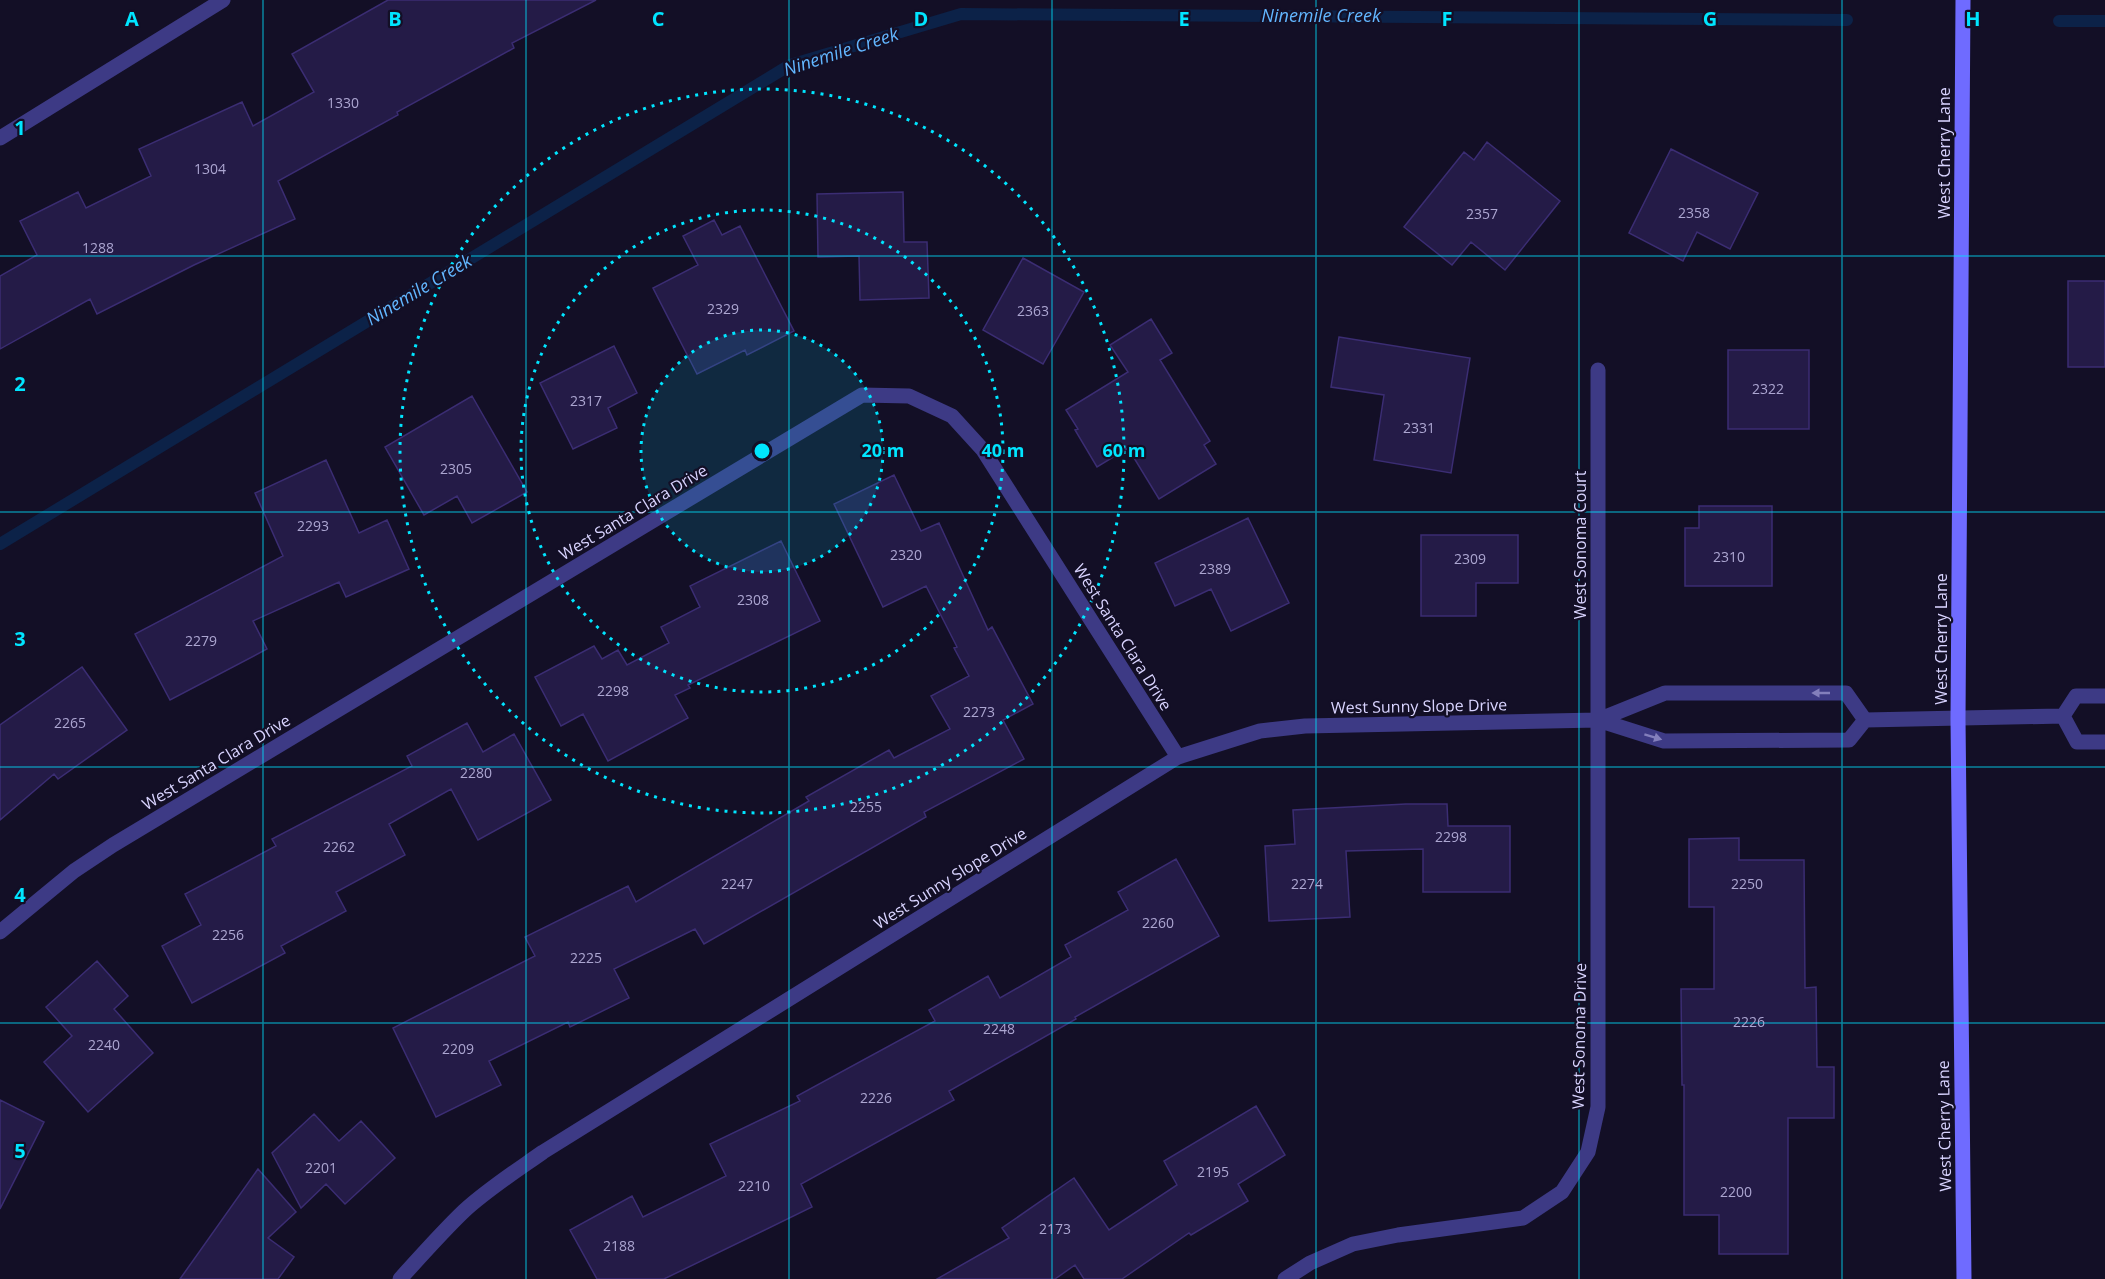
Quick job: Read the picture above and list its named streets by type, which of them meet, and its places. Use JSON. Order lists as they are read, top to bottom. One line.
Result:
{"streets":{"main road":["West Cherry Lane"],"street":["West Santa Clara Drive","West Sonoma Court","West Sunny Slope Drive","West Sonoma Drive"]},"crossings":[["West Santa Clara Drive","West Sunny Slope Drive"],["West Sonoma Court","West Sunny Slope Drive"],["West Sonoma Court","West Sonoma Drive"],["West Sunny Slope Drive","West Sonoma Drive"]],"water":["Ninemile Creek"],"house_numbers":["1330","1304","2358","2357","1288","2329","2363","2322","2317","2331","2305","2293","2320","2310","2309","2389","2308","2279","2298","2273","2265","2280","2255","2298","2262","2247","2274","2250","2260","2256","2225","2226","2248","2240","2209","2226","2201","2195","2210","2200","2173","2188"],"grid":{"columns":["A","B","C","D","E","F","G","H"],"rows":["1","2","3","4","5"]},"rings":["20 m","40 m","60 m"]}
